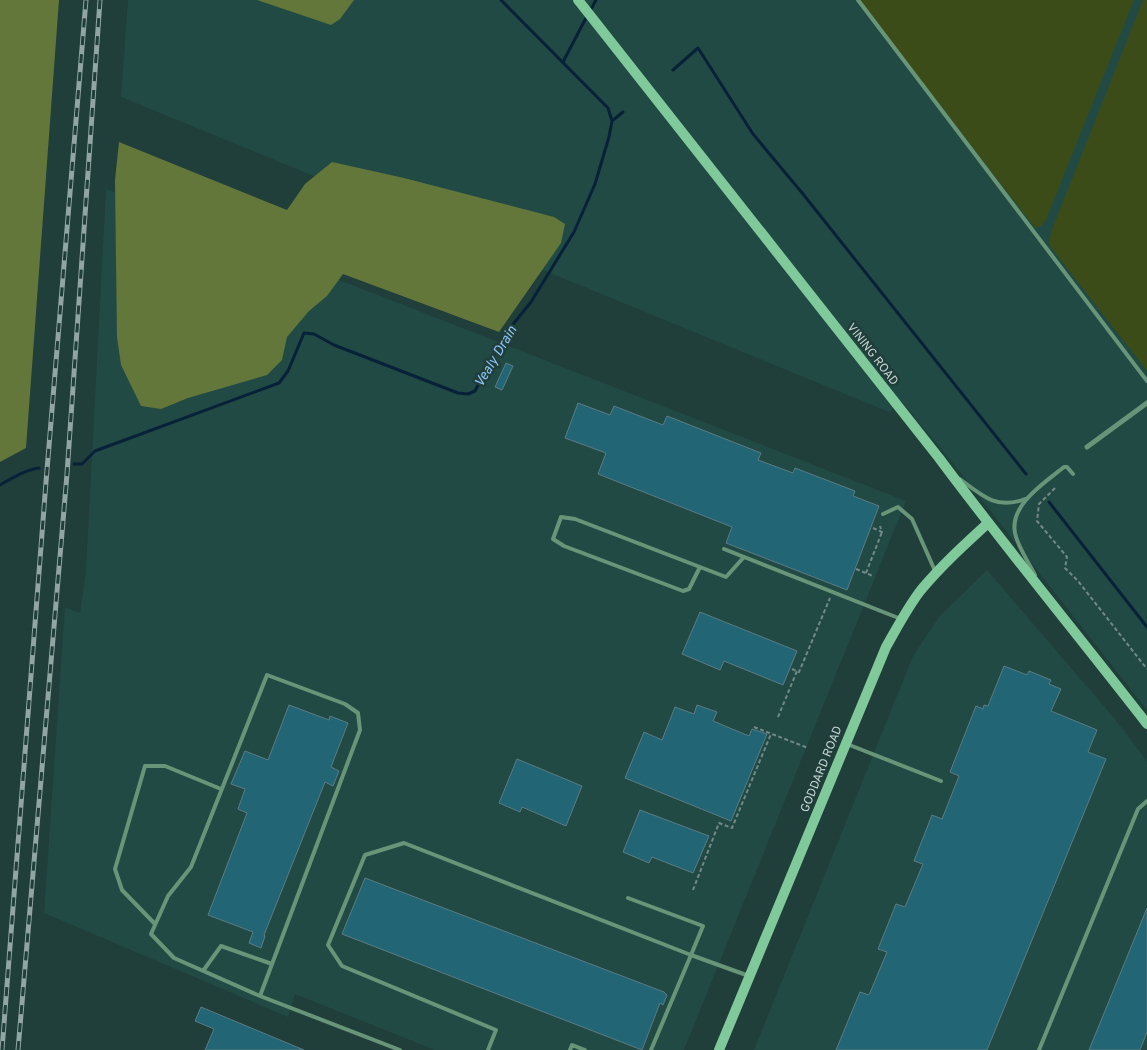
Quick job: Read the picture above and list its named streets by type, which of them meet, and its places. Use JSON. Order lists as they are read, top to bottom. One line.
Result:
{"streets":{"main road":["VINING ROAD","GODDARD ROAD"]},"crossings":[["VINING ROAD","GODDARD ROAD"]],"water":["Vealy Drain"]}
